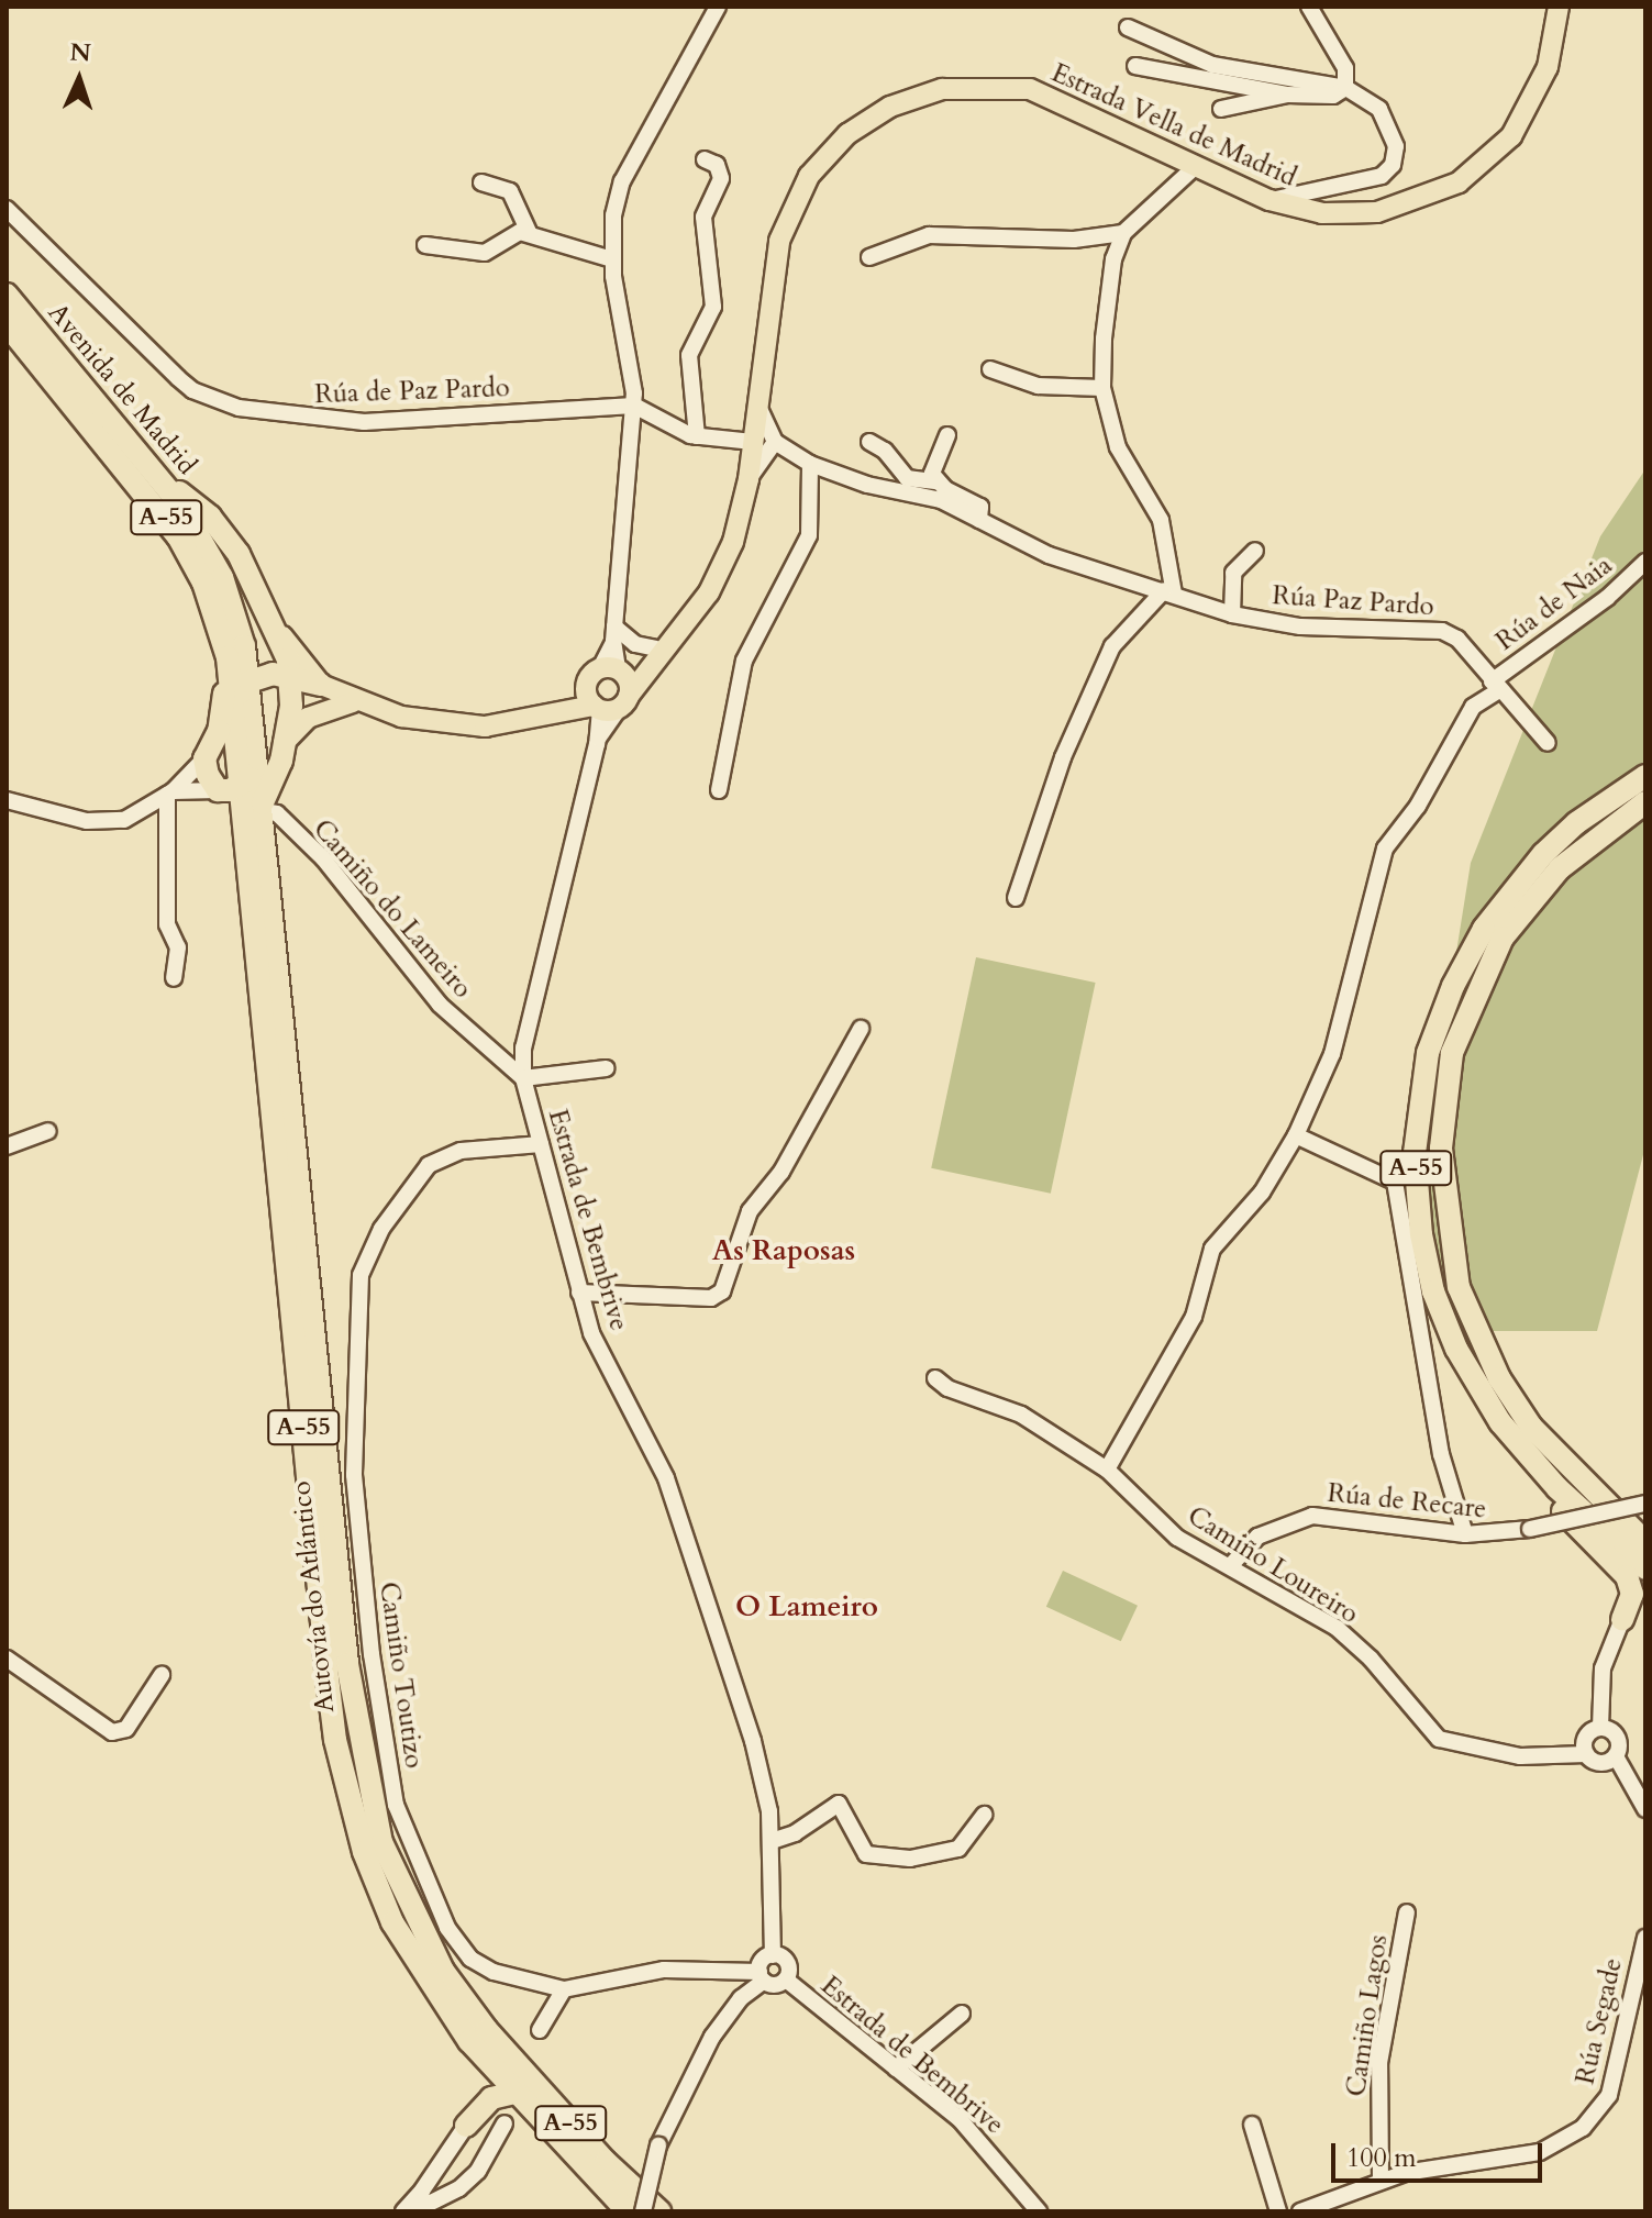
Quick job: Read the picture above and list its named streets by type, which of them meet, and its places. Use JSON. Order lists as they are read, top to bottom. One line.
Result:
{"streets":{"highway":["Avenida de Madrid","A-55","Autovía do Atlántico"],"main road":["Estrada Vella de Madrid"],"street":["Rúa de Paz Pardo","Rúa Paz Pardo","Rúa de Naia","Camiño do Lameiro","Estrada de Bembrive","Rúa de Recare","Camiño Loureiro","Camiño Toutizo","Camiño Lagos","Rúa Segade"]},"crossings":[["Estrada Vella de Madrid","Estrada de Bembrive"],["Avenida de Madrid","Autovía do Atlántico"],["Rúa Paz Pardo","Rúa de Naia"],["Rúa de Naia","Camiño Loureiro"],["Camiño do Lameiro","Estrada de Bembrive"],["Camiño do Lameiro","Autovía do Atlántico"],["Estrada de Bembrive","Camiño Toutizo"],["Rúa de Recare","Camiño Loureiro"],["Camiño Lagos","Rúa Segade"]],"districts":["As Raposas","O Lameiro"],"scale_bar":"100 m","north":"top"}
